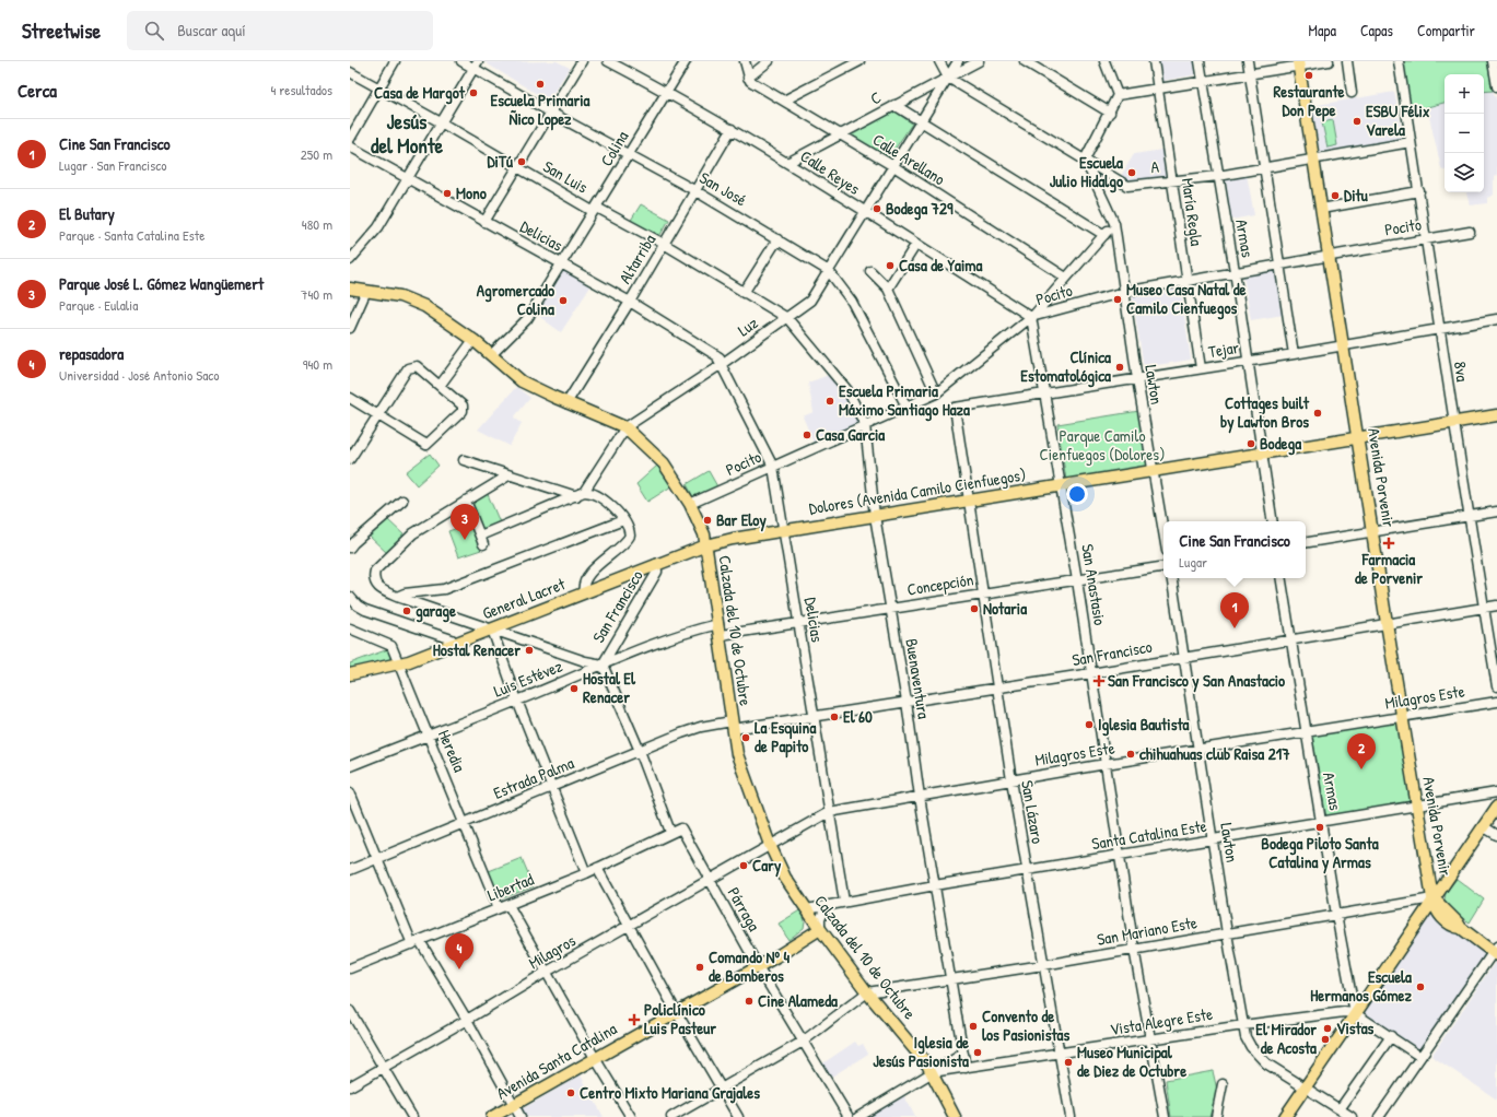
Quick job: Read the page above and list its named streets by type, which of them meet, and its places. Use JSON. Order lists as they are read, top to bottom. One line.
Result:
{"streets":{"main road":["Avenida Porvenir","Dolores (Avenida Camilo Cienfuegos)","General Lacret","Calzada del 10 de Octubre","Avenida Santa Catalina"],"street":["C","Colina","Calle Arellano","A","Calle Reyes","San Luis","San José","María Regla","Pocito","Delicias","Armas","Altarriba","Luz","Tejar","8va","Lawton","Concepción","San Anastasio","San Francisco","Luis Estévez","Buenaventura","Milagros Este","Heredia","Estrada Palma","San Lázaro","Santa Catalina Este","Libertad","Párraga","San Mariano Este","Milagros","Vista Alegre Este"]},"crossings":[["C","Calle Arellano"],["C","A"],["C","Calle Reyes"],["C","Luz"],["Colina","Calle Reyes"],["Colina","San Luis"],["Colina","San José"],["Colina","Delicias"],["Colina","Calzada del 10 de Octubre"],["Calle Arellano","Luz"],["A","María Regla"],["A","Armas"],["A","Luz"],["A","8va"],["A","Lawton"],["A","Avenida Porvenir"],["Calle Reyes","Pocito"],["Calle Reyes","Altarriba"],["Calle Reyes","Luz"],["Calle Reyes","San Anastasio"],["San Luis","Altarriba"],["San Luis","Luz"],["San Luis","Buenaventura"],["San José","Pocito"],["San José","Altarriba"],["San José","Luz"],["María Regla","Pocito"],["María Regla","Tejar"],["Pocito","Delicias"],["Pocito","Armas"],["Pocito","8va"],["Pocito","Lawton"],["Pocito","Avenida Porvenir"],["Pocito","San Anastasio"],["Pocito","Calzada del 10 de Octubre"],["Pocito","Buenaventura"],["Delicias","Altarriba"],["Delicias","Luz"],["Delicias","Dolores (Avenida Camilo Cienfuegos)"],["Delicias","Concepción"],["Delicias","San Francisco"],["Delicias","Milagros Este"],["Delicias","Santa Catalina Este"],["Armas","Tejar"],["Armas","Dolores (Avenida Camilo Cienfuegos)"],["Armas","San Francisco"],["Armas","Milagros Este"],["Armas","Santa Catalina Este"],["Armas","San Mariano Este"],["Armas","Vista Alegre Este"],["Altarriba","Calzada del 10 de Octubre"],["Luz","Calzada del 10 de Octubre"],["Luz","Buenaventura"],["Tejar","8va"],["Tejar","Lawton"],["Tejar","Avenida Porvenir"],["Tejar","San Anastasio"],["Tejar","San Lázaro"],["8va","Dolores (Avenida Camilo Cienfuegos)"],["8va","San Francisco"],["Lawton","Dolores (Avenida Camilo Cienfuegos)"],["Lawton","San Francisco"],["Lawton","Milagros Este"],["Lawton","Santa Catalina Este"],["Lawton","San Mariano Este"],["Lawton","Vista Alegre Este"],["Avenida Porvenir","Dolores (Avenida Camilo Cienfuegos)"],["Avenida Porvenir","San Francisco"],["Avenida Porvenir","Milagros Este"],["Avenida Porvenir","Santa Catalina Este"],["Avenida Porvenir","San Mariano Este"],["Dolores (Avenida Camilo Cienfuegos)","San Anastasio"],["Dolores (Avenida Camilo Cienfuegos)","General Lacret"],["Dolores (Avenida Camilo Cienfuegos)","Calzada del 10 de Octubre"],["Dolores (Avenida Camilo Cienfuegos)","Buenaventura"],["Dolores (Avenida Camilo Cienfuegos)","San Lázaro"],["Concepción","San Anastasio"],["Concepción","Calzada del 10 de Octubre"],["Concepción","Luis Estévez"],["Concepción","Buenaventura"],["Concepción","San Lázaro"],["San Anastasio","San Francisco"],["San Anastasio","Milagros Este"],["San Anastasio","Santa Catalina Este"],["San Anastasio","San Mariano Este"],["San Anastasio","Vista Alegre Este"],["General Lacret","San Francisco"],["General Lacret","Calzada del 10 de Octubre"],["General Lacret","Heredia"],["San Francisco","Calzada del 10 de Octubre"],["San Francisco","Luis Estévez"],["San Francisco","Buenaventura"],["San Francisco","Estrada Palma"],["San Francisco","San Lázaro"],["Calzada del 10 de Octubre","Luis Estévez"],["Calzada del 10 de Octubre","Milagros Este"],["Calzada del 10 de Octubre","Estrada Palma"],["Calzada del 10 de Octubre","Santa Catalina Este"],["Calzada del 10 de Octubre","San Mariano Este"],["Calzada del 10 de Octubre","Milagros"],["Calzada del 10 de Octubre","Vista Alegre Este"],["Calzada del 10 de Octubre","Avenida Santa Catalina"],["Luis Estévez","Heredia"],["Buenaventura","Milagros Este"],["Buenaventura","Santa Catalina Este"],["Buenaventura","San Mariano Este"],["Buenaventura","Vista Alegre Este"],["Milagros Este","San Lázaro"],["Milagros Este","Milagros"],["Heredia","Estrada Palma"],["Heredia","Libertad"],["San Lázaro","Santa Catalina Este"],["San Lázaro","San Mariano Este"],["San Lázaro","Vista Alegre Este"],["Libertad","Párraga"],["Párraga","Milagros"],["Párraga","Avenida Santa Catalina"]],"districts":["Jesús del Monte"],"parks":["Parque Camilo Cienfuegos (Dolores)"],"places":{"other":["Restaurante Don Pepe","Escuela Primaria Ñico Lopez","Casa de Margot","ESBU Félix Varela","DiTú","Escuela Julio Hidalgo","Mono","Ditu","Bodega 729","Casa de Yaima","Museo Casa Natal de Camilo Cienfuegos","Agromercado Colina","Clínica Estomatológica","Escuela Primaria Máximo Santiago Haza","Cottages built by Lawton Bros","Casa Garcia","Bodega","Bar Eloy","Notaria","garage","Hostal Renacer","Hostal El Renacer","El 60","Iglesia Bautista","La Esquina de Papito","chihuahuas club Raisa 217","Bodega Piloto Santa Catalina y Armas","Cary","Comando Nº 4 de Bomberos","Escuela Hermanos Gómez","Cine Alameda","Convento de los Pasionistas","Vistas","El Mirador de Acosta","Iglesia de Jesús Pasionista","Museo Municipal de Diez de Octubre","Centro Mixto Mariana Grajales"],"health":["Farmacia de Porvenir","San Francisco y San Anastacio","Policlínico Luis Pasteur"]},"page":{"header":"Streetwise","search":"Buscar aquí","nav":["Mapa","Capas","Compartir"],"heading":["Cerca","4 resultados"],"map_buttons":["+","−"],"list":[{"mark":"1","name":"Cine San Francisco","note":"Lugar · San Francisco","value":"250 m"},{"mark":"2","name":"El Butary","note":"Parque · Santa Catalina Este","value":"480 m"},{"mark":"3","name":"Parque José L. Gómez Wangüemert","note":"Parque · Eulalia","value":"740 m"},{"mark":"4","name":"repasadora","note":"Universidad · José Antonio Saco","value":"940 m"}],"pins":["3","1","2","4"],"popup":["Cine San Francisco","Lugar"]}}
